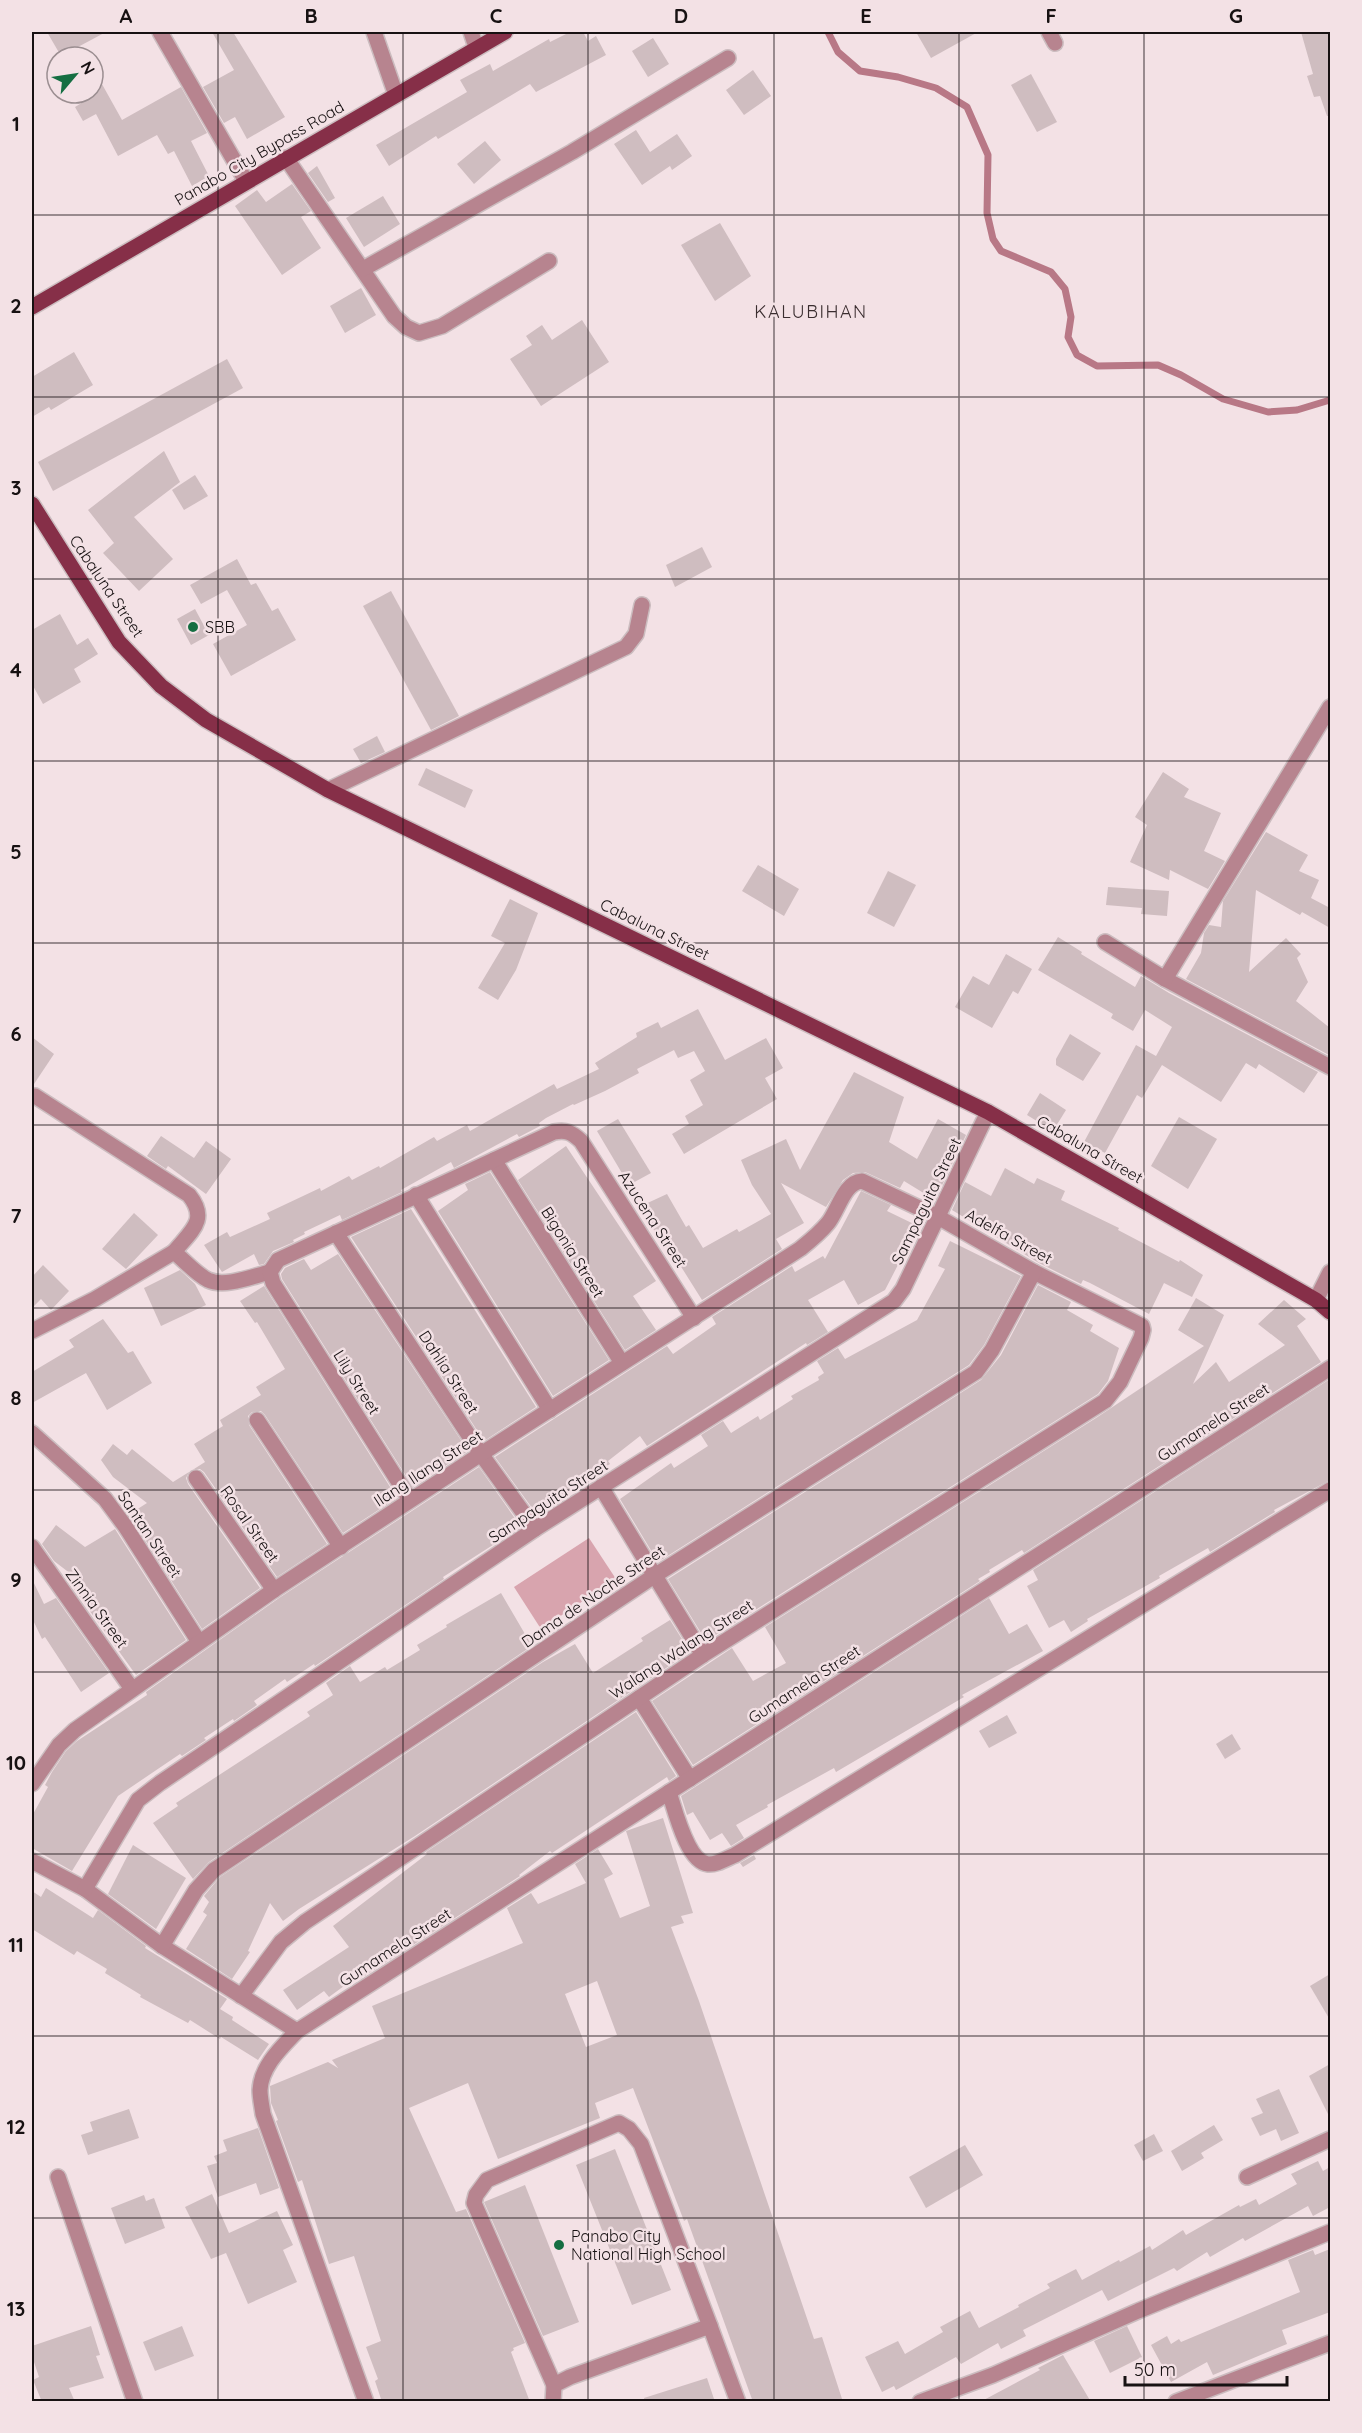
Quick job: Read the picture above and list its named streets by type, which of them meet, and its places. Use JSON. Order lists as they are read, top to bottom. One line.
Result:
{"streets":{"main road":["Panabo City Bypass Road","Cabaluna Street"],"street":["Sampaguita Street","Azucena Street","Adelfa Street","Bigonia Street","Dahlia Street","Lily Street","Gumamela Street","Ilang Ilang Street","Rosal Street","Santan Street","Dama de Noche Street","Zinnia Street","Walang Walang Street"]},"crossings":[["Cabaluna Street","Sampaguita Street"],["Sampaguita Street","Adelfa Street"],["Sampaguita Street","Dahlia Street"],["Azucena Street","Bigonia Street"],["Azucena Street","Ilang Ilang Street"],["Adelfa Street","Ilang Ilang Street"],["Adelfa Street","Dama de Noche Street"],["Adelfa Street","Walang Walang Street"],["Bigonia Street","Ilang Ilang Street"],["Dahlia Street","Ilang Ilang Street"],["Lily Street","Ilang Ilang Street"],["Ilang Ilang Street","Rosal Street"],["Ilang Ilang Street","Santan Street"],["Ilang Ilang Street","Zinnia Street"]],"districts":["KALUBIHAN"],"places":["SBB","Panabo City National High School"],"scale_bar":"50 m","north":"top right","grid":{"columns":["A","B","C","D","E","F","G"],"rows":["1","2","3","4","5","6","7","8","9","10","11","12","13"]}}
